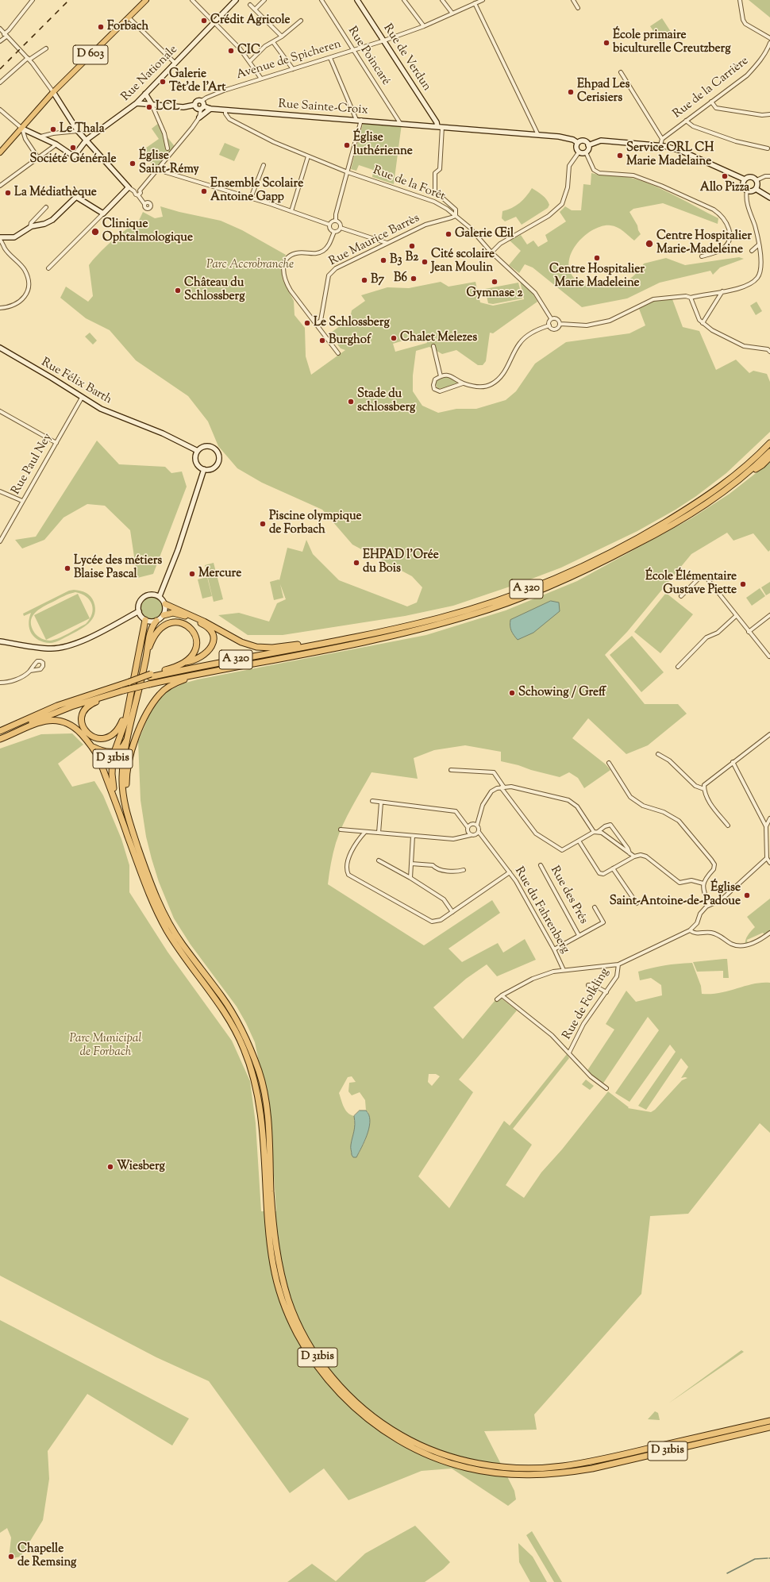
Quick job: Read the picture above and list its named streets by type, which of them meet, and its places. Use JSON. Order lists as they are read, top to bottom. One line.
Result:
{"streets":{"highway":["A 320","D 31bis"],"main road":["D 603","Rue de Verdun","Rue Nationale","Rue Sainte-Croix","Rue Félix Barth"],"street":["Rue Poincaré","Avenue de Spicheren","Rue de la Carrière","Rue de la Forêt","Rue Maurice Barrès","Rue Paul Ney","Rue des Prés","Rue du Fahrenberg","Rue de Folkling"]},"crossings":[["Rue Poincaré","Avenue de Spicheren"],["Rue Poincaré","Rue Sainte-Croix"],["Rue de Verdun","Avenue de Spicheren"],["Rue de Verdun","Rue Sainte-Croix"],["Rue Sainte-Croix","Rue de la Forêt"],["Rue de la Forêt","Rue Maurice Barrès"],["Rue Félix Barth","Rue Paul Ney"]],"parks":["Parc Accrobranche","Parc Municipal de Forbach"],"places":["Crédit Agricole","Forbach","École primaire biculturelle Creutzberg","CIC","Galerie Têt'de l'Art","Ehpad Les Cerisiers","LCL","Le Thala","Église luthérienne","Société Générale","Service ORL CH Marie Madelaine","Église Saint-Rémy","Allo Pizza","Ensemble Scolaire Antoine Gapp","La Médiathèque","Clinique Ophtalmologique","Galerie Œil","Centre Hospitalier Marie-Madeleine","B2","Centre Hospitalier Marie Madeleine","B3","Cité scolaire Jean Moulin","B6","B7","Gymnase 2","Château du Schlossberg","Le Schlossberg","Chalet Melezes","Burghof","Stade du schlossberg","Piscine olympique de Forbach","EHPAD l'Orée du Bois","Lycée des métiers Blaise Pascal","Mercure","École Élémentaire Gustave Piette","Schowing / Greff","Église Saint-Antoine-de-Padoue","Wiesberg","Chapelle de Remsing"]}
